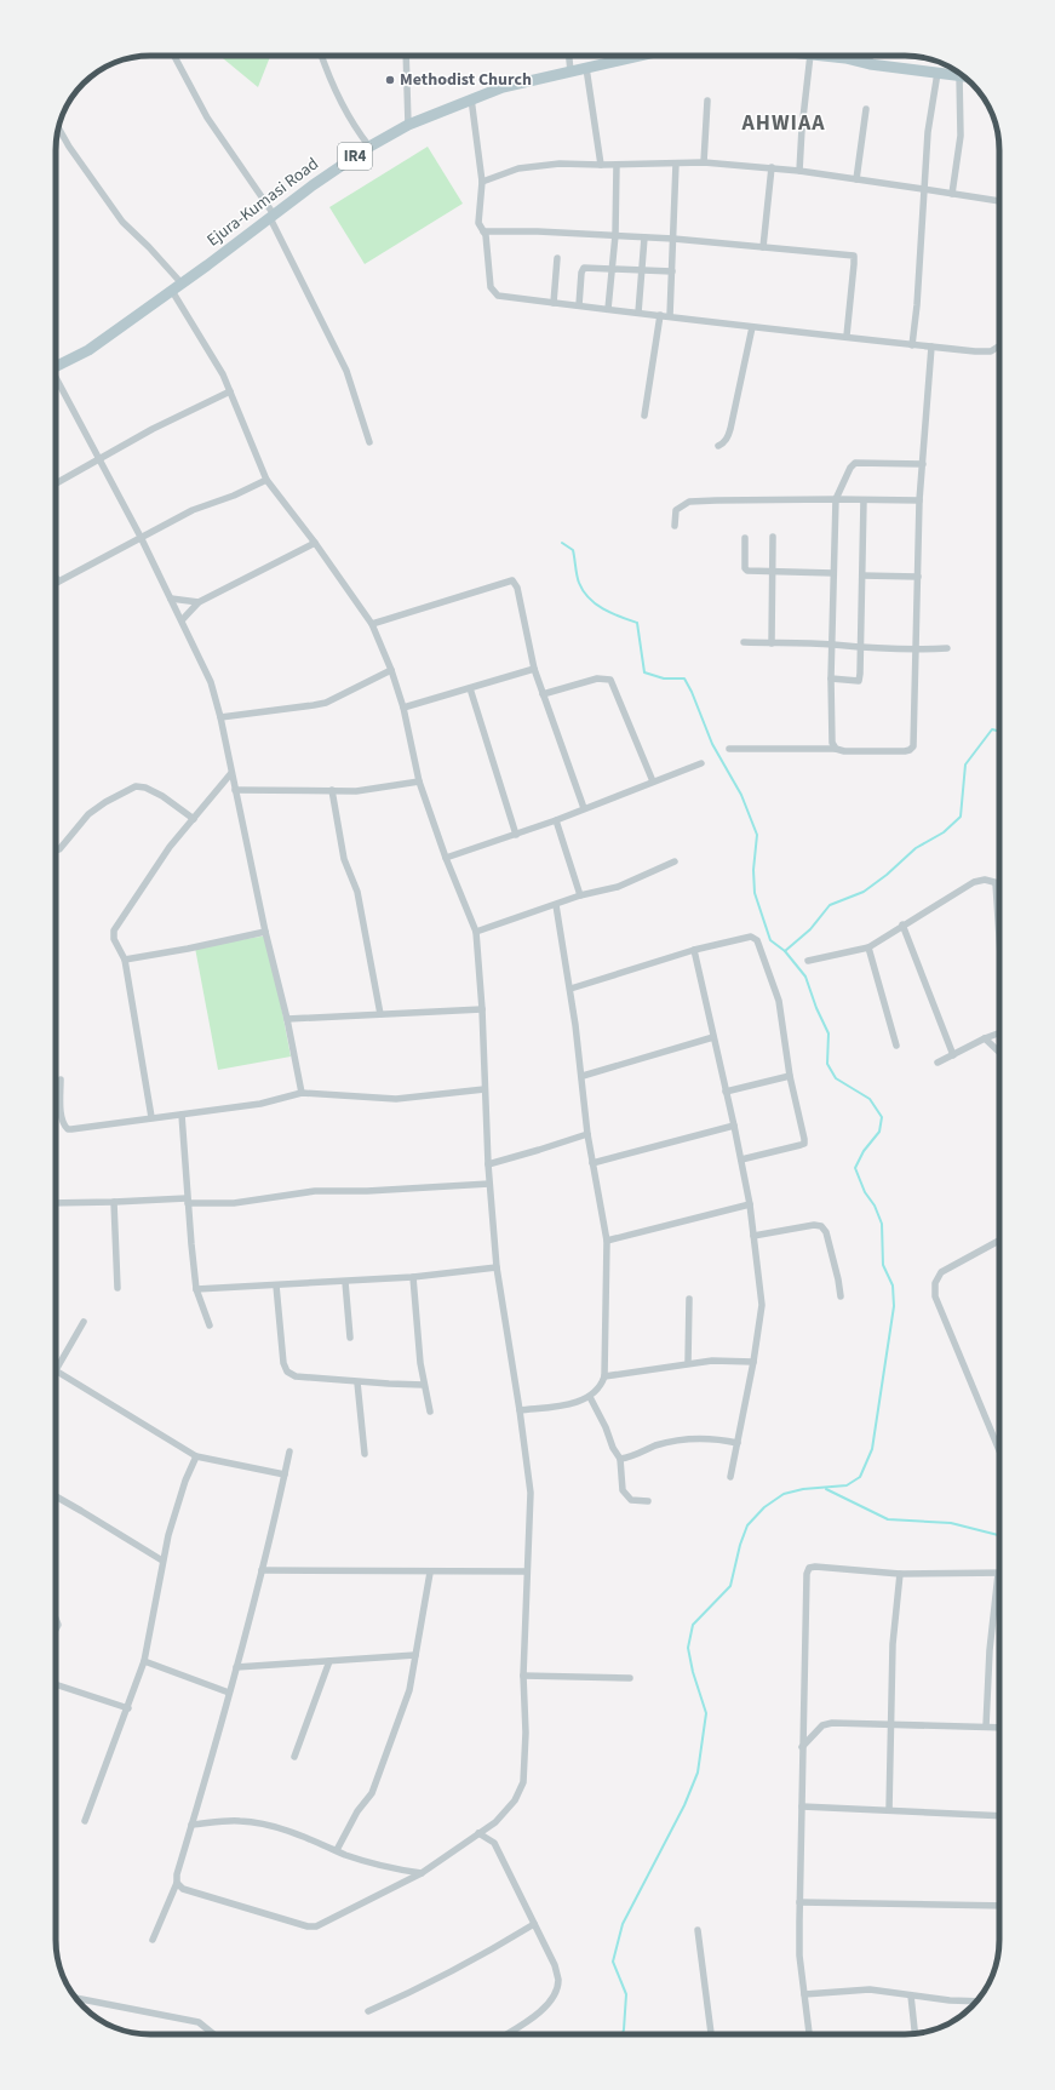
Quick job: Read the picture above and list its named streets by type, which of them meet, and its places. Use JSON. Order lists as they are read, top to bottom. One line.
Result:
{"streets":{"main road":["IR4","Ejura-Kumasi Road"]},"districts":["AHWIAA"],"places":["Methodist Church"]}
